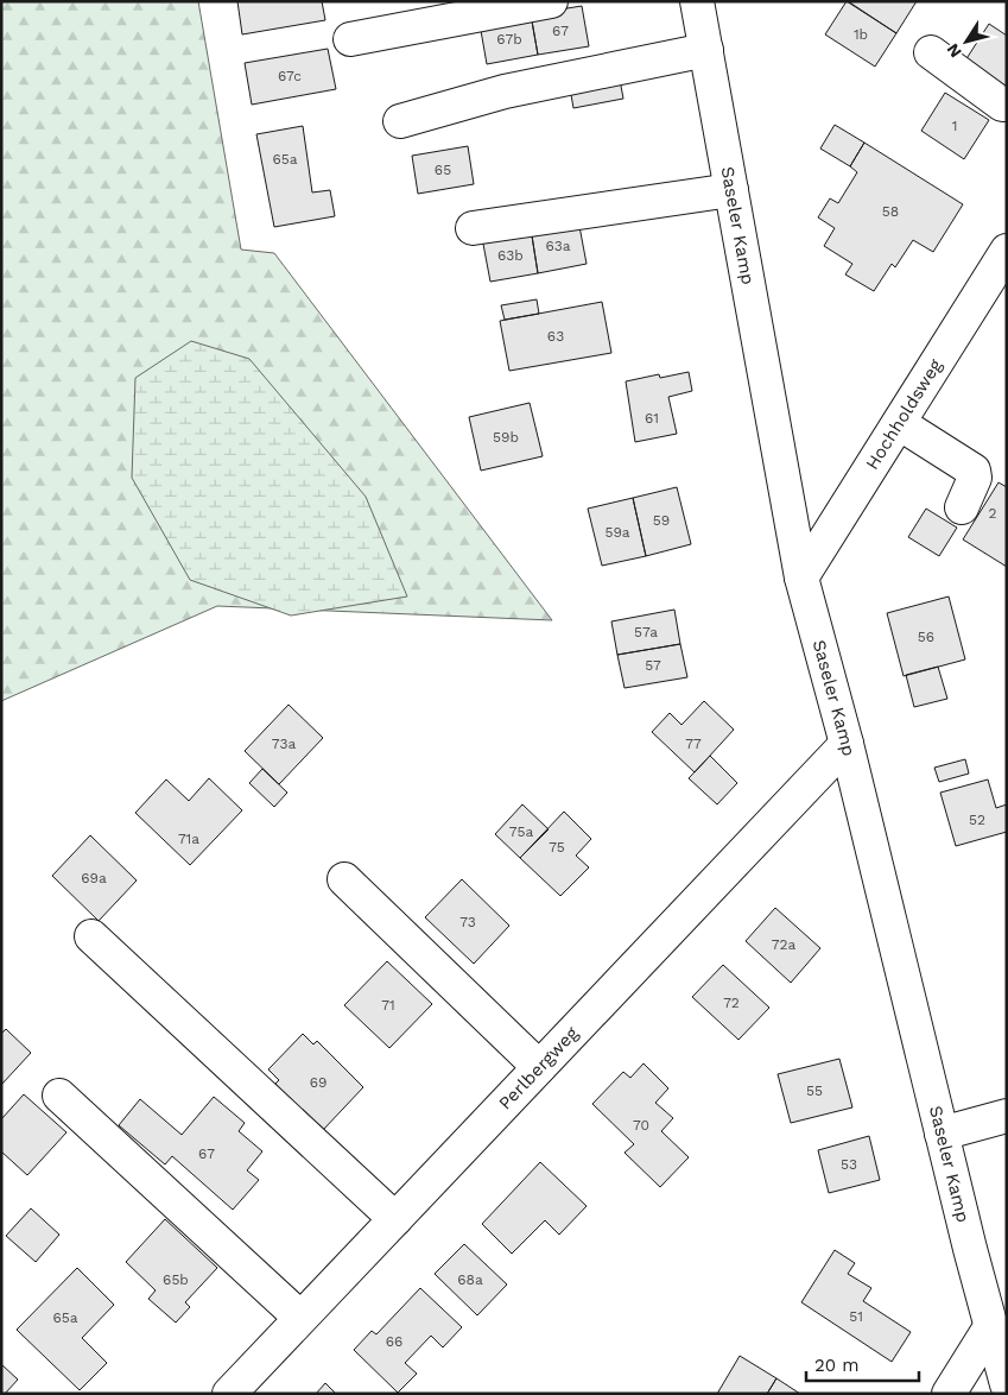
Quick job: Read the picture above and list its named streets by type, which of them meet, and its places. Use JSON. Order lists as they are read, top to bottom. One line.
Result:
{"streets":{"street":["Saseler Kamp","Hochholdsweg","Perlbergweg"]},"crossings":[["Saseler Kamp","Hochholdsweg"],["Saseler Kamp","Perlbergweg"]],"house_numbers":["67","1b","67b","67c","1","65a","65","58","63a","63b","63","61","59b","2","59","59a","57a","56","57","73a","77","52","75a","71a","75","69a","73","72a","72","71","69","55","70","67","53","65b","68a","51","65a","66"],"scale_bar":"20 m","north":"bottom left"}
